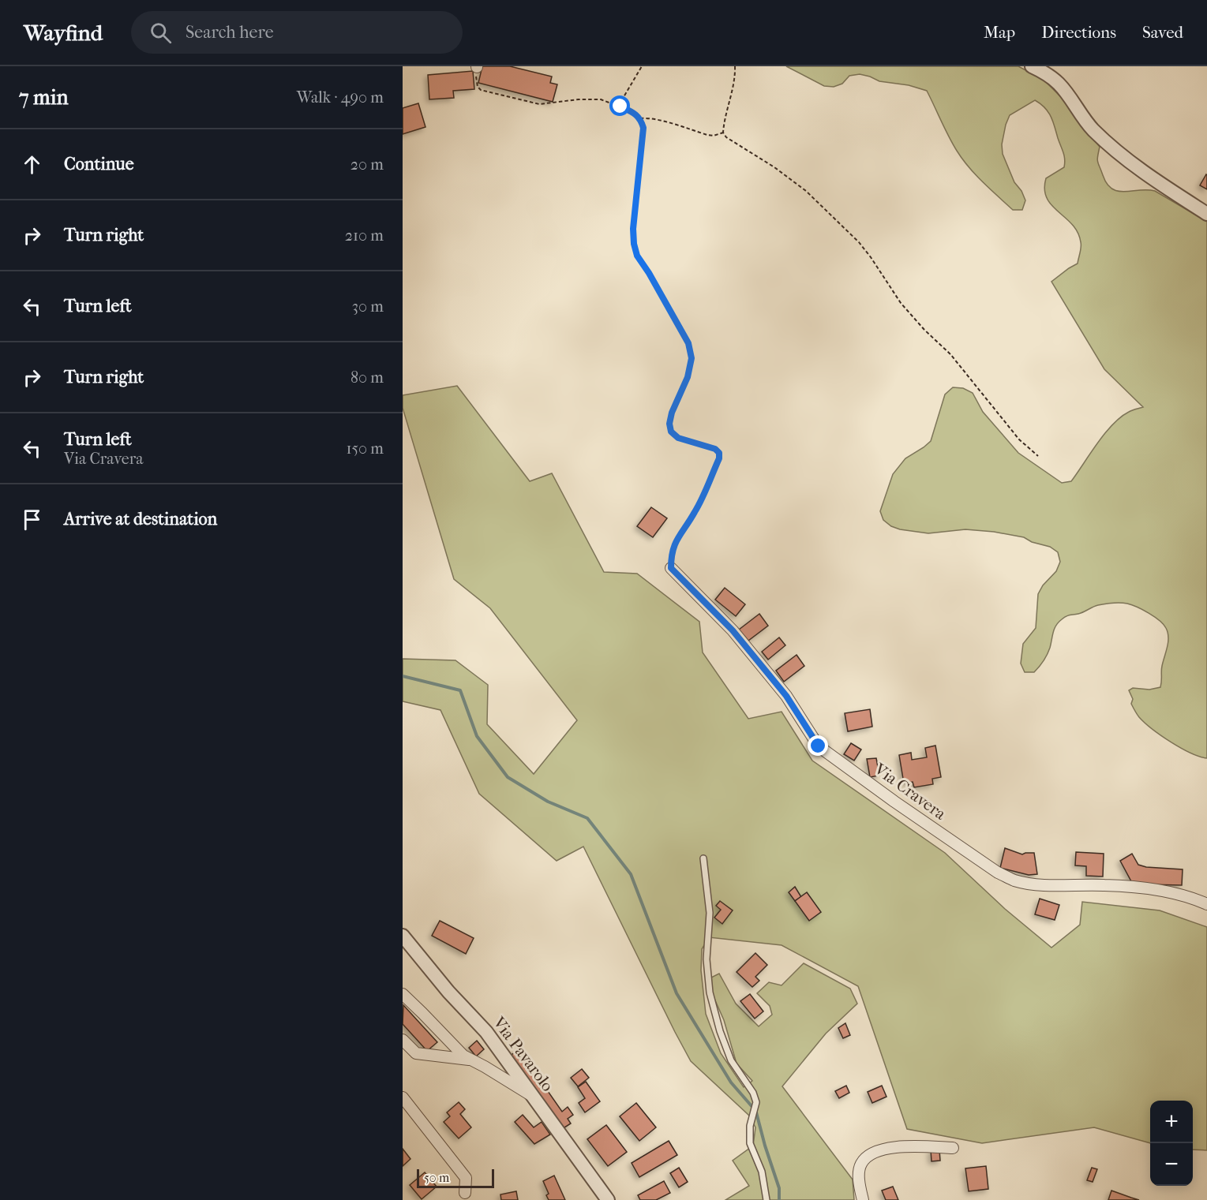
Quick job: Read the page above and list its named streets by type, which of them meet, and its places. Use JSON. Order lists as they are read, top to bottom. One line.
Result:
{"streets":{"street":["Via Cravera","Via Pavarolo"]},"scale_bar":"50 m","page":{"header":"Wayfind","search":"Search here","nav":["Map","Directions","Saved"],"heading":["7 min","Walk · 490 m"],"list":[["Continue","20 m"],["Turn right","210 m"],["Turn left","30 m"],["Turn right","80 m"],["Turn left","Via Cravera","150 m"],"Arrive at destination"],"map_buttons":["+","−"],"scale":"50 m"}}
